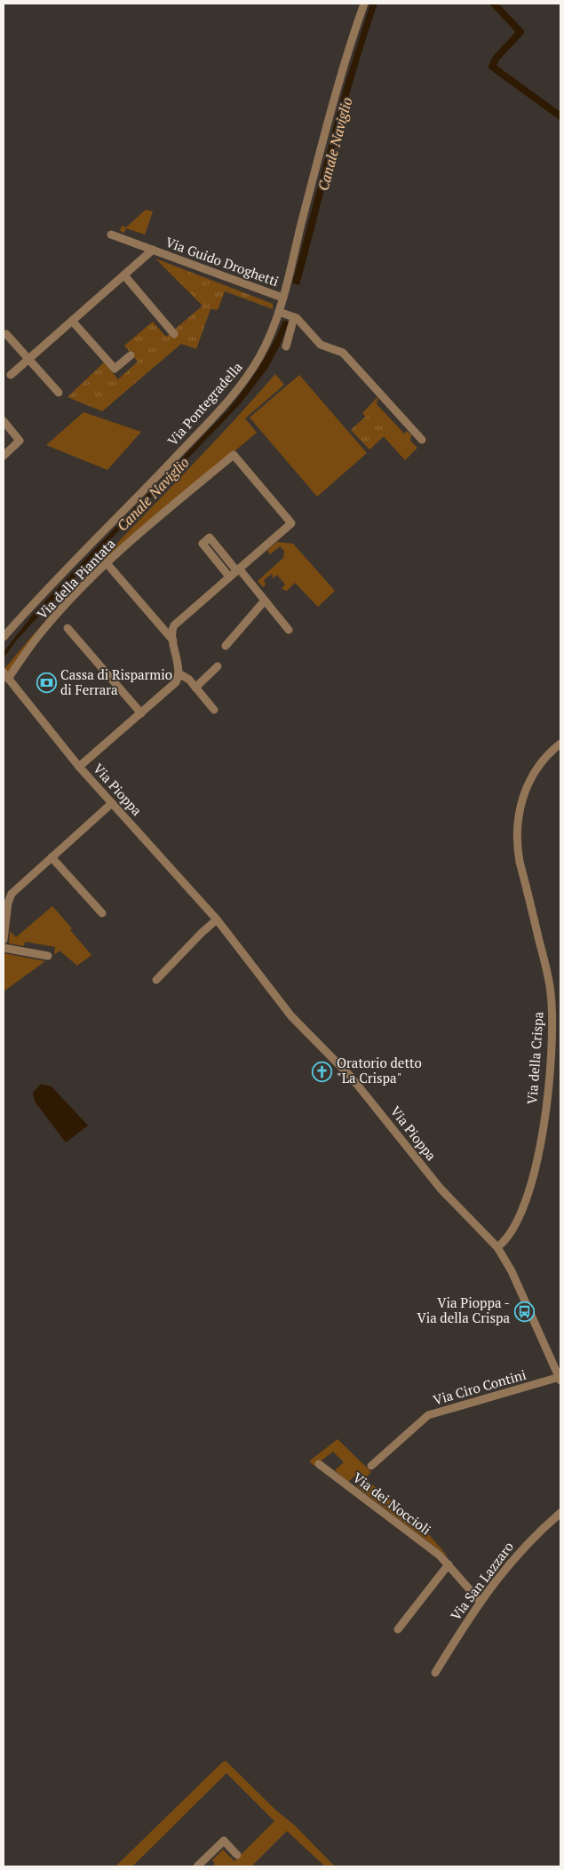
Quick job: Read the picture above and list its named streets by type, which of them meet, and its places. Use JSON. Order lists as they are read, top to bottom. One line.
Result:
{"streets":{"street":["Via Guido Droghetti","Via Pontegradella","Via della Piantata","Via Pioppa","Via della Crispa","Via Ciro Contini","Via dei Noccioli","Via San Lazzaro"]},"crossings":[["Via Guido Droghetti","Via Pontegradella"],["Via della Piantata","Via Pioppa"],["Via Pioppa","Via della Crispa"],["Via Pioppa","Via Ciro Contini"],["Via dei Noccioli","Via San Lazzaro"]],"water":["Canale Naviglio"],"places":{"bank":["Cassa di Risparmio di Ferrara"],"church":["Oratorio detto \"La Crispa\""],"bus stop":["Via Pioppa - Via della Crispa"]}}
